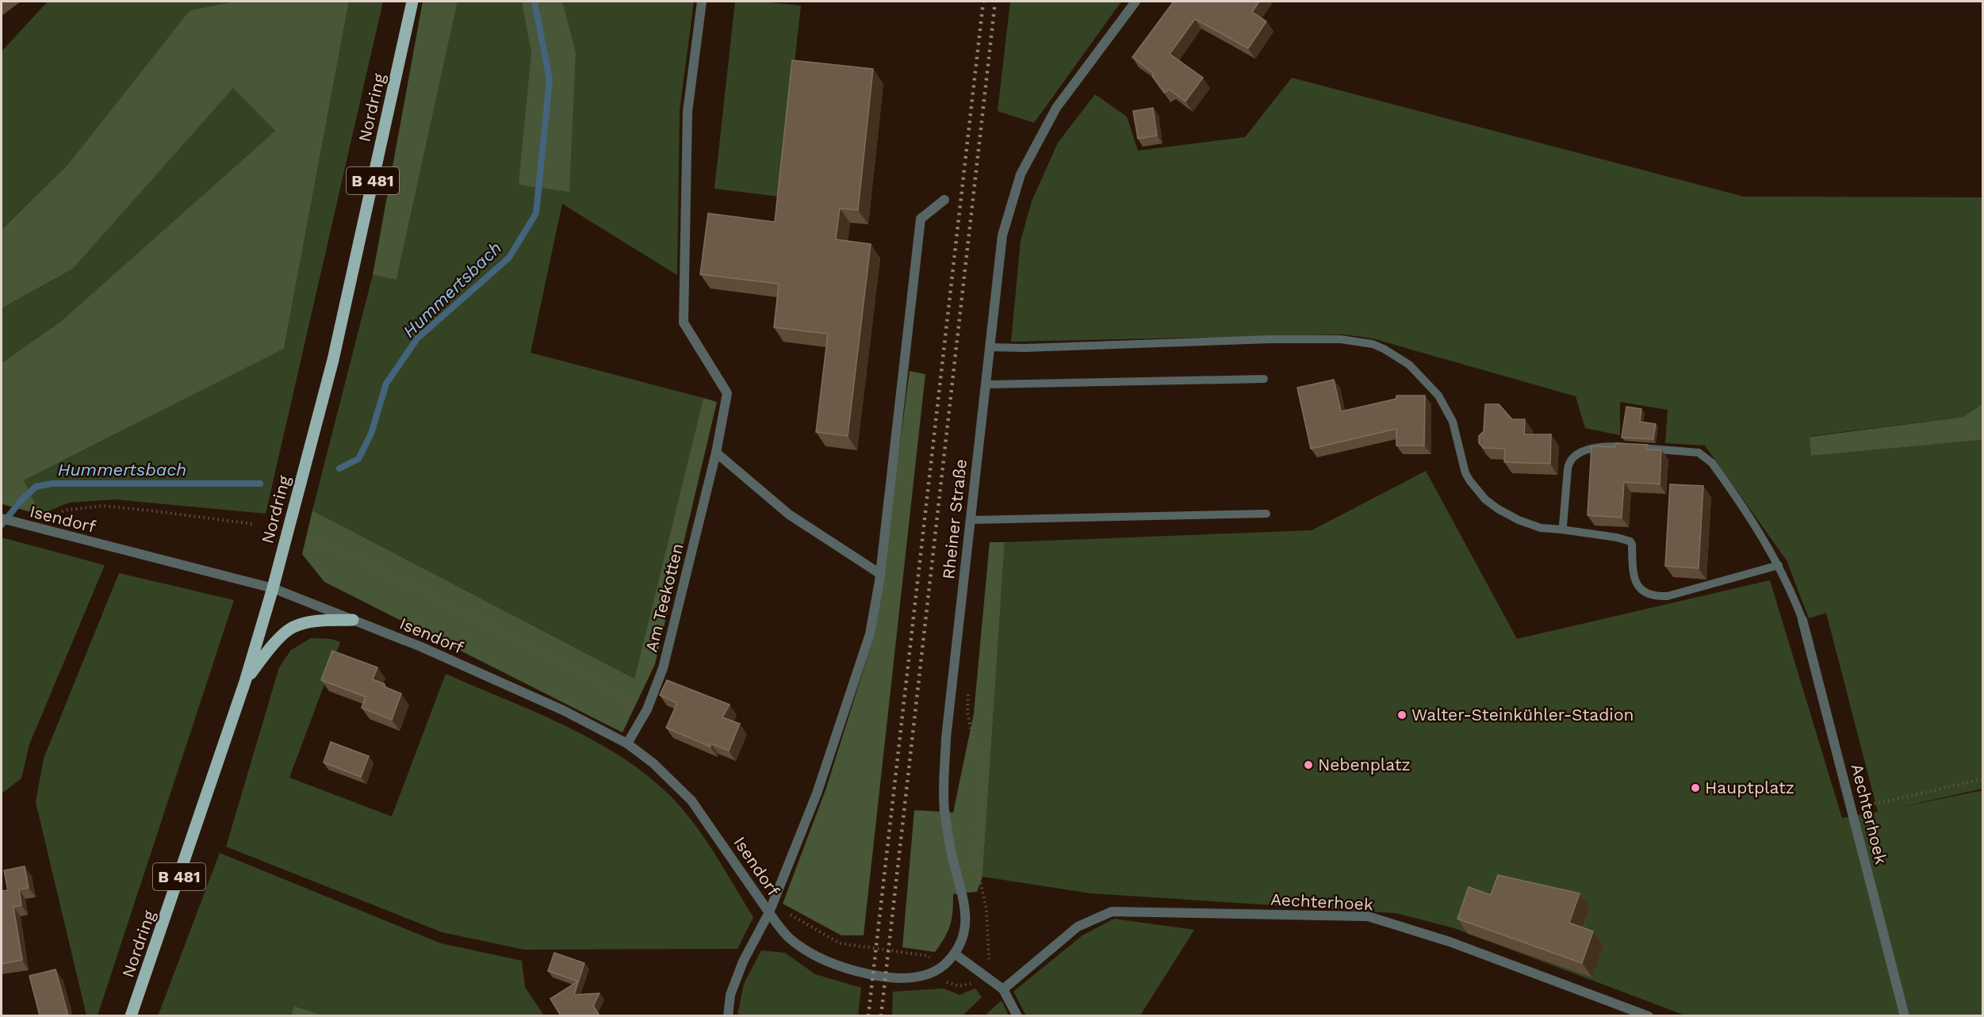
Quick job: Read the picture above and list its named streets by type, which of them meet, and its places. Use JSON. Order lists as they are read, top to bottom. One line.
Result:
{"streets":{"main road":["Nordring","B 481"],"street":["Isendorf","Rheiner Straße","Am Teekotten","Aechterhoek"]},"crossings":[["Nordring","Isendorf"],["Isendorf","Rheiner Straße"],["Isendorf","Am Teekotten"]],"water":["Hummertsbach"],"places":["Walter-Steinkühler-Stadion","Nebenplatz","Hauptplatz"]}
